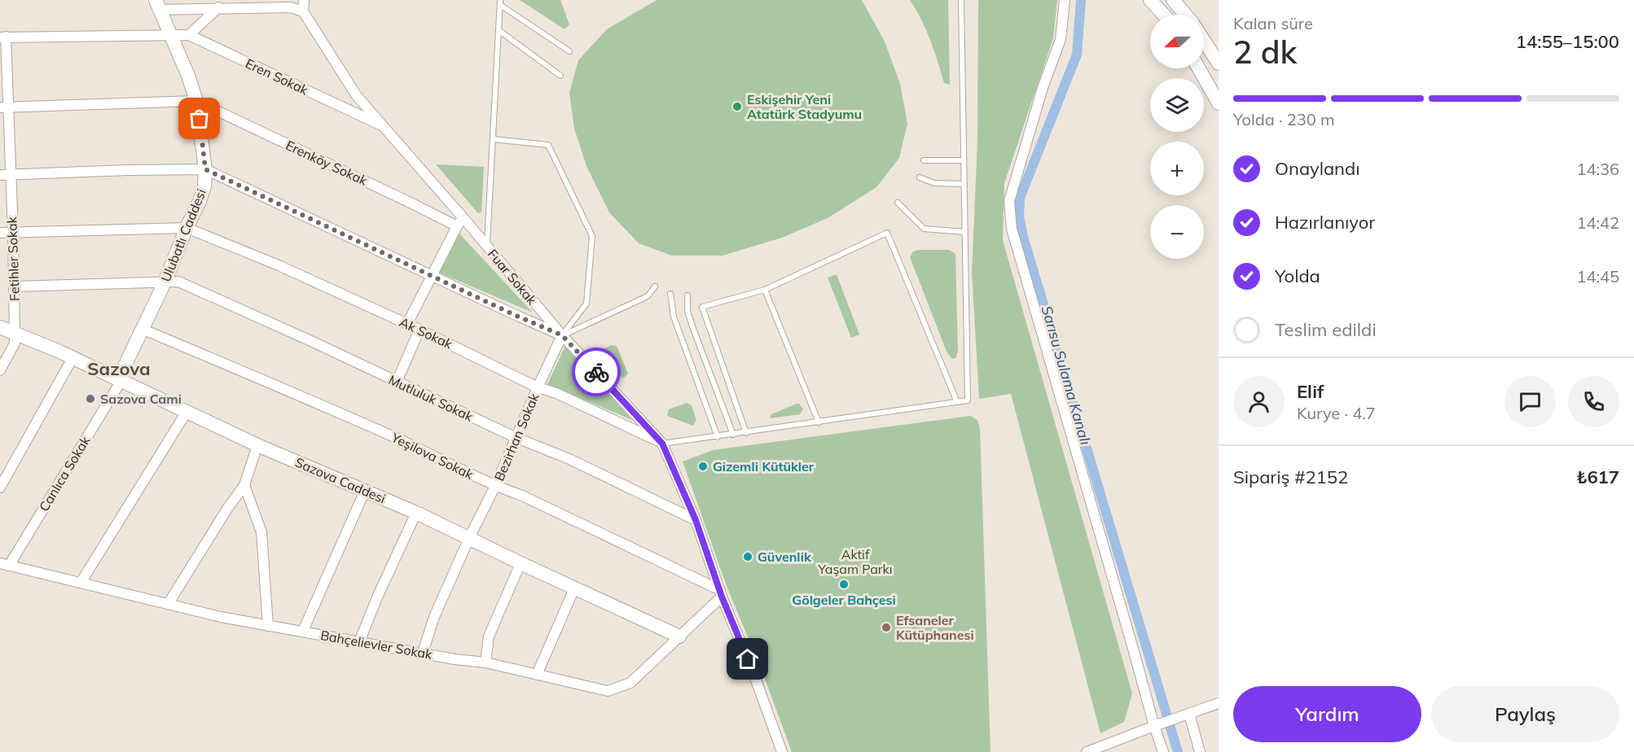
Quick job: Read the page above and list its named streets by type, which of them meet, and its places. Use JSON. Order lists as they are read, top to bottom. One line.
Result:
{"streets":{"street":["Eren Sokak","Erenköy Sokak","Ulubatlı Caddesi","Fetihler Sokak","Fuar Sokak","Ak Sokak","Mutluluk Sokak","Bezirhan Sokak","Yeşilova Sokak","Canlıca Sokak","Sazova Caddesi","Bahçelievler Sokak"]},"crossings":[["Eren Sokak","Ulubatlı Caddesi"],["Eren Sokak","Fetihler Sokak"],["Eren Sokak","Fuar Sokak"],["Erenköy Sokak","Ulubatlı Caddesi"],["Erenköy Sokak","Fuar Sokak"],["Ulubatlı Caddesi","Ak Sokak"],["Ulubatlı Caddesi","Mutluluk Sokak"],["Ulubatlı Caddesi","Yeşilova Sokak"],["Ulubatlı Caddesi","Canlıca Sokak"],["Ulubatlı Caddesi","Sazova Caddesi"],["Fetihler Sokak","Mutluluk Sokak"],["Fetihler Sokak","Sazova Caddesi"],["Fuar Sokak","Ak Sokak"],["Fuar Sokak","Mutluluk Sokak"],["Fuar Sokak","Bezirhan Sokak"],["Fuar Sokak","Yeşilova Sokak"],["Fuar Sokak","Bahçelievler Sokak"],["Ak Sokak","Bezirhan Sokak"],["Mutluluk Sokak","Bezirhan Sokak"],["Bezirhan Sokak","Yeşilova Sokak"],["Bezirhan Sokak","Sazova Caddesi"],["Bezirhan Sokak","Bahçelievler Sokak"],["Yeşilova Sokak","Bahçelievler Sokak"],["Canlıca Sokak","Sazova Caddesi"],["Canlıca Sokak","Bahçelievler Sokak"],["Sazova Caddesi","Bahçelievler Sokak"]],"districts":["Sazova"],"water":["Sarısu Sulama Kanalı"],"parks":["Aktif Yaşam Parkı"],"places":["Eskişehir Yeni Atatürk Stadyumu","Sazova Cami","Gizemli Kütükler","Güvenlik","Gölgeler Bahçesi","Efsaneler Kütüphanesi"],"north":"left","page":{"heading":["2 dk","Kalan süre","14:55–15:00"],"panel":["Elif","Kurye · 4.7","Sipariş #2152","₺617"],"map_buttons":["+","−"],"bar":"Yolda · 230 m","list":[["Onaylandı","14:36"],["Hazırlanıyor","14:42"],["Yolda","14:45"],"Teslim edildi"],"buttons":["Yardım","Paylaş"]}}
